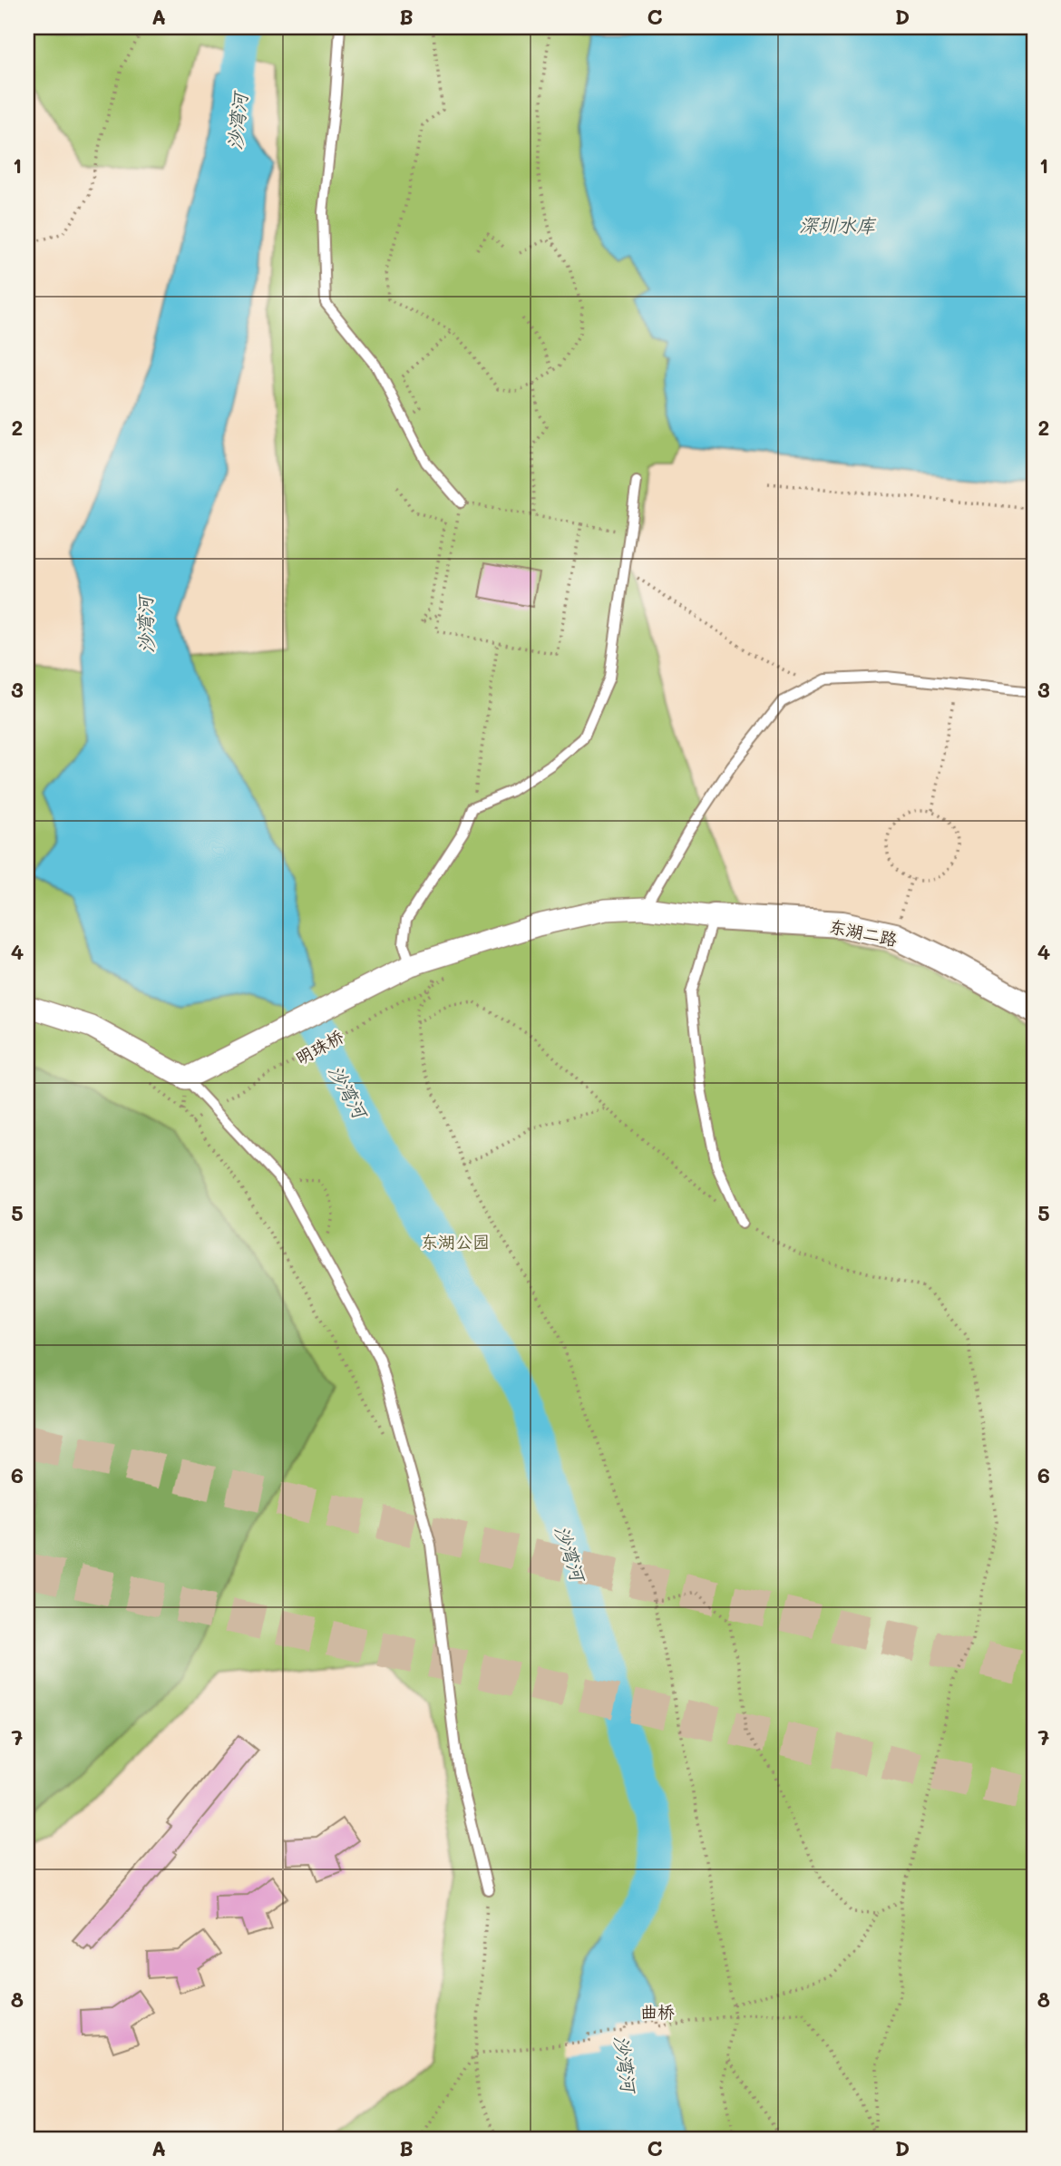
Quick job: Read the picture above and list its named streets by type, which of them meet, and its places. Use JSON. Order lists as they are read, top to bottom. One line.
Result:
{"streets":{"street":["东湖二路","明珠桥"],"path":["曲桥"]},"crossings":[["东湖二路","明珠桥"]],"water":["沙湾河","深圳水库"],"parks":["东湖公园"],"grid":{"columns":["A","B","C","D"],"rows":["1","2","3","4","5","6","7","8"]}}
